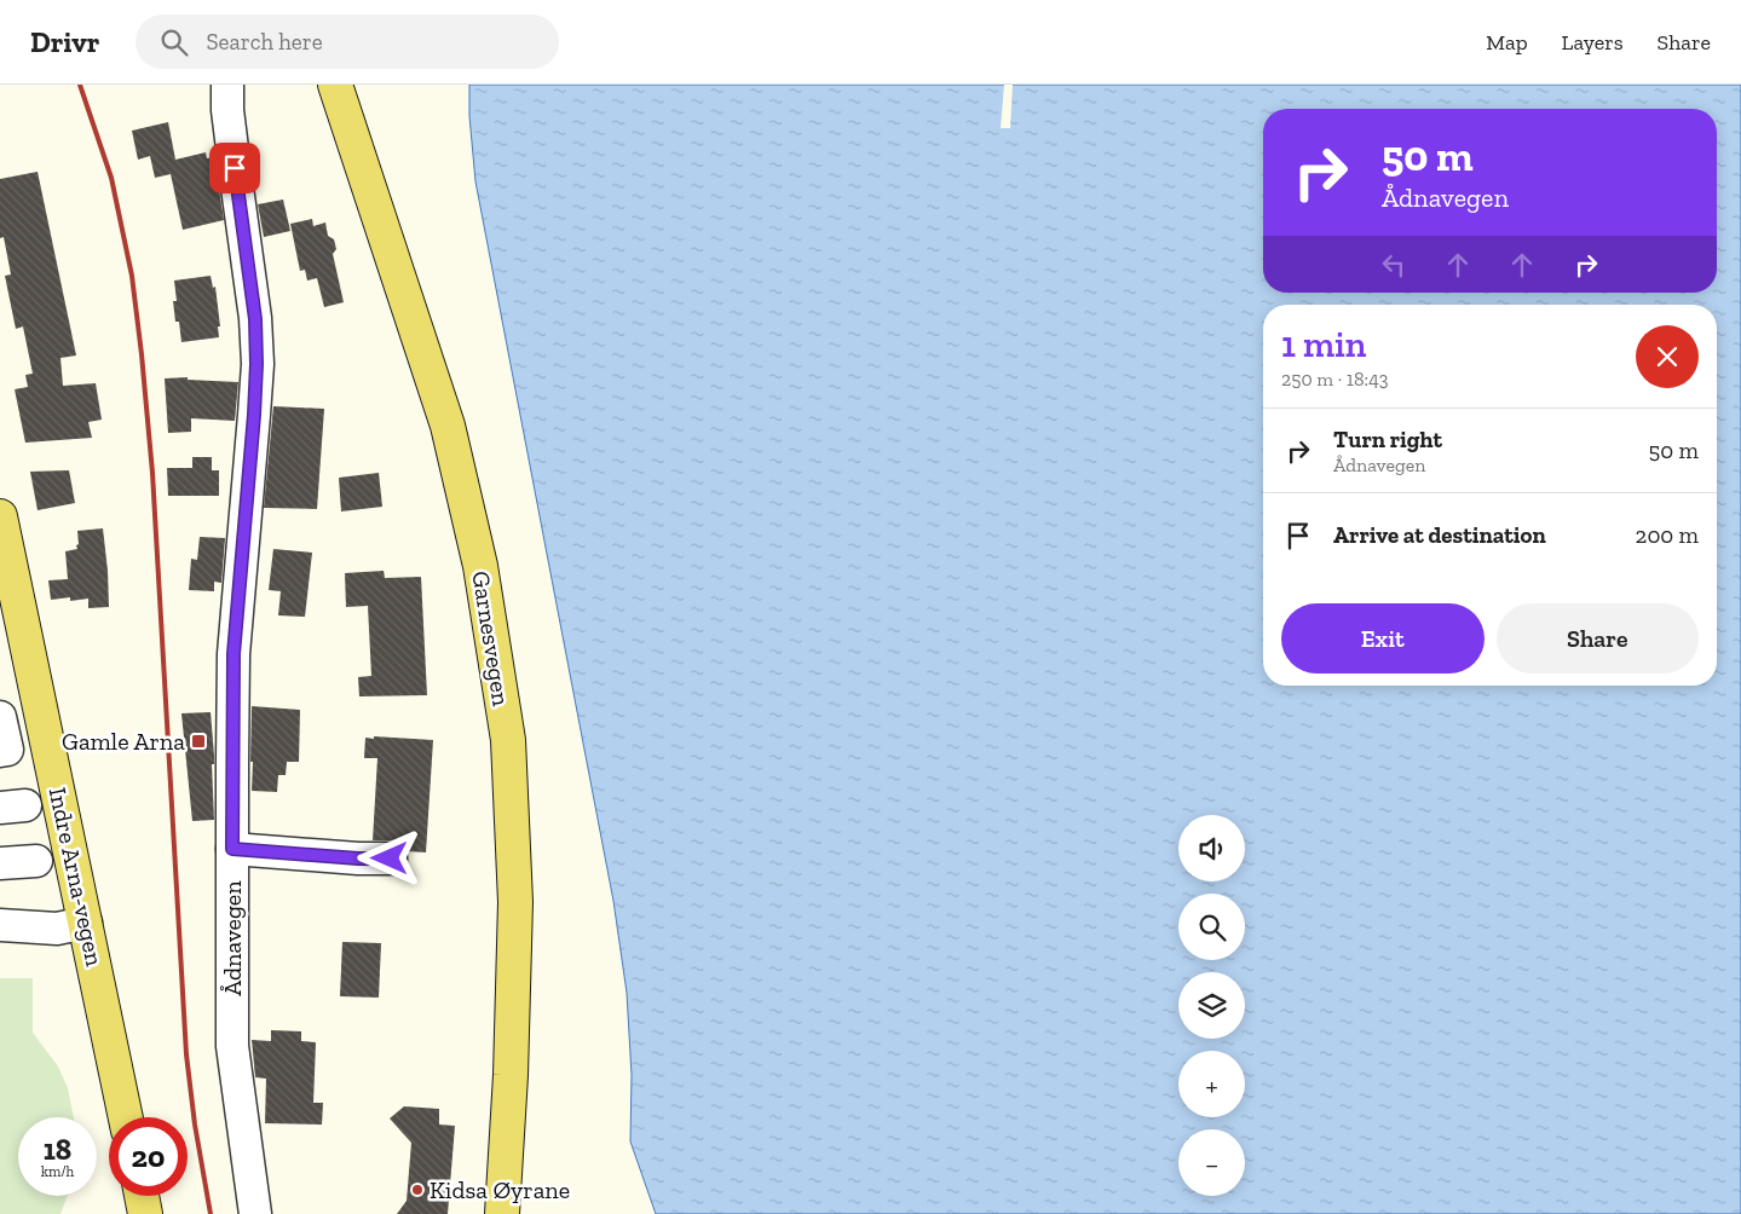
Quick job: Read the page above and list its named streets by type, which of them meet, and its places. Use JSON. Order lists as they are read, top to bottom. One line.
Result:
{"streets":{"main road":["Garnesvegen","Indre Arna-vegen"],"street":["Ådnavegen"]},"places":{"transit":["Gamle Arna"],"other":["Kidsa Øyrane"]},"page":{"header":"Drivr","search":"Search here","nav":["Map","Layers","Share"],"turn":["50 m","Ådnavegen"],"heading":["1 min","250 m · 18:43"],"list":[{"name":"Turn right","note":"Ådnavegen","value":"50 m"},{"name":"Arrive at destination","value":"200 m"}],"buttons":["Exit","Share"],"map_buttons":["+","−"],"speed":"18 km/h","limit":"20"}}
